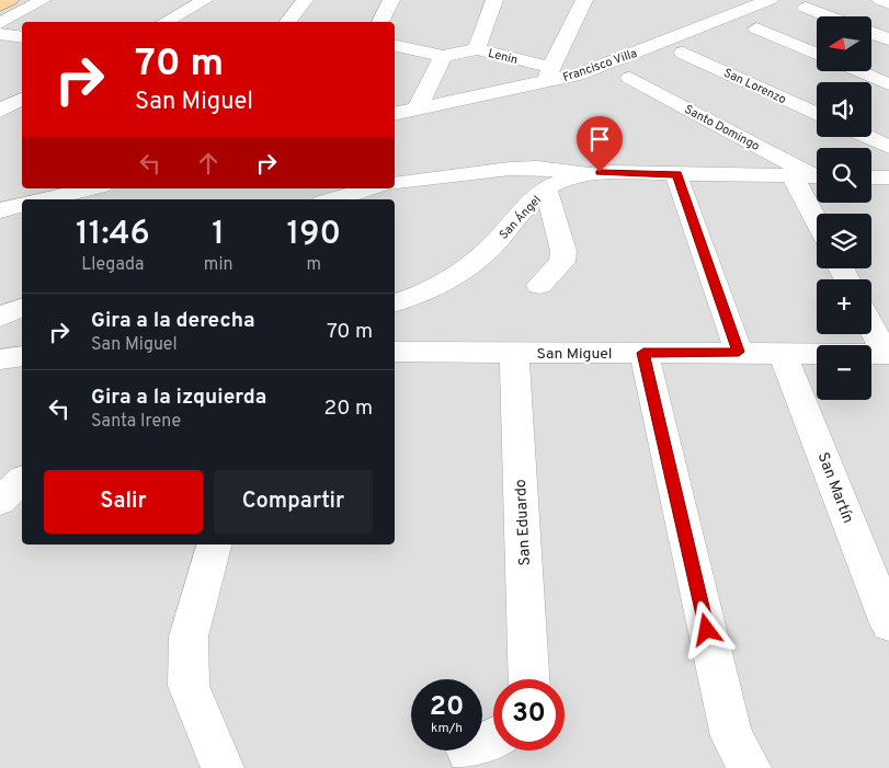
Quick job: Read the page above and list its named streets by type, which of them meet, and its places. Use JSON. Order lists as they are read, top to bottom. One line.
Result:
{"streets":{"street":["Lenin","Francisco Villa","San Lorenzo","Santo Domingo","San Ángel","San Miguel","San Martín","San Eduardo"]},"crossings":[["Lenin","Francisco Villa"],["Santo Domingo","San Ángel"],["San Miguel","San Martín"],["San Miguel","San Eduardo"]],"north":"left","page":{"map_buttons":["+","−"],"turn":["70 m","San Miguel"],"eta":["11:46","Llegada","1","min","190","m"],"list":[{"name":"Gira a la derecha","note":"San Miguel","value":"70 m"},{"name":"Gira a la izquierda","note":"Santa Irene","value":"20 m"}],"buttons":["Salir","Compartir"],"speed":"20 km/h","limit":"30"}}
